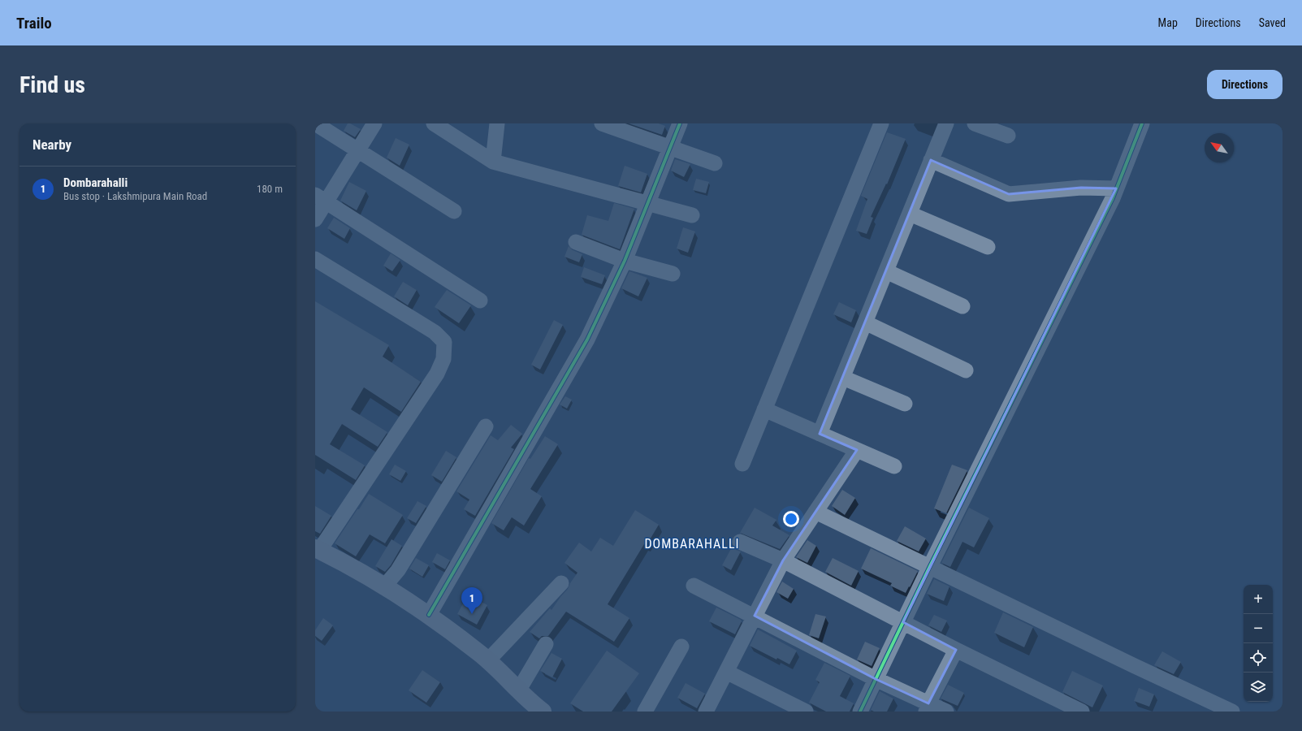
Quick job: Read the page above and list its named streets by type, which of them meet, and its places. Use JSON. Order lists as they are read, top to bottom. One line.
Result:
{"districts":["DOMBARAHALLI"],"north":"top left","page":{"header":"Trailo","nav":["Map","Directions","Saved"],"buttons":"Directions","title":"Find us","heading":"Nearby","list":[{"mark":"1","name":"Dombarahalli","note":"Bus stop · Lakshmipura Main Road","value":"180 m"}],"map_buttons":["+","−"],"pins":"1"}}
